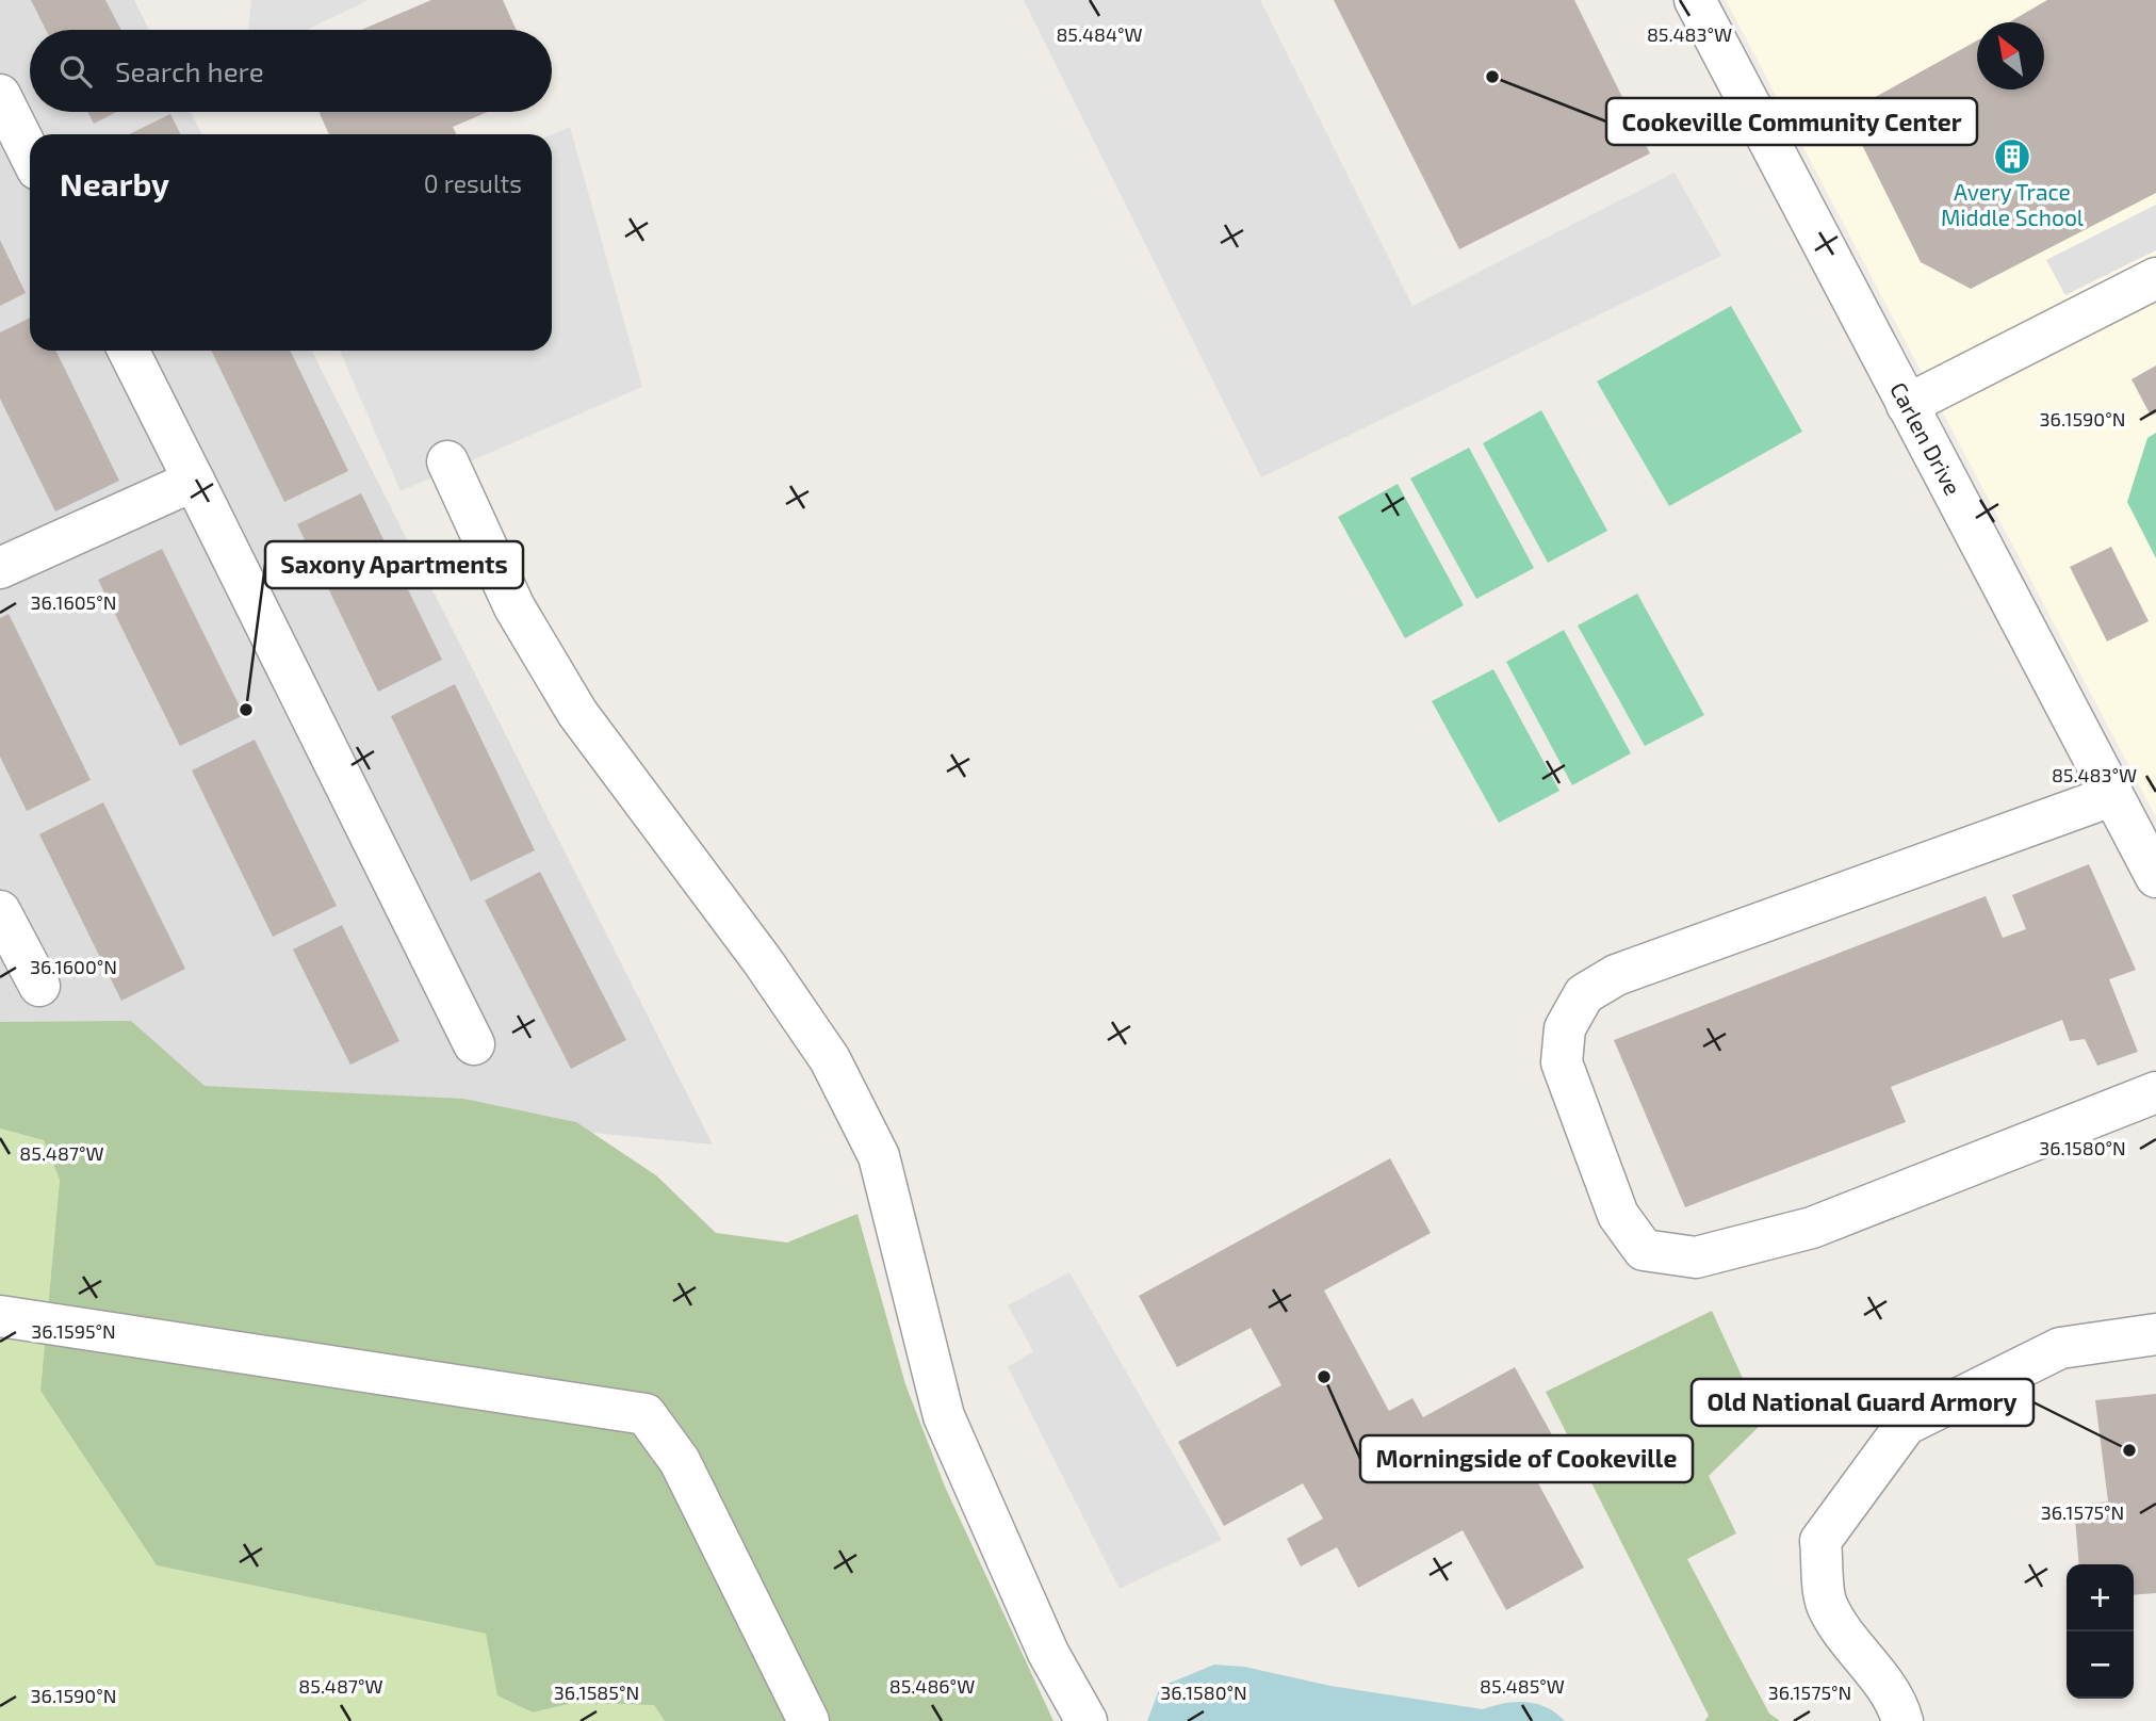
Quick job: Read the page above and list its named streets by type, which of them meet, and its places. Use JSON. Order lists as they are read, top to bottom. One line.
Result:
{"streets":{"street":["Carlen Drive"]},"places":{"other":["Cookeville Community Center","Saxony Apartments","Morningside of Cookeville","Old National Guard Armory"],"building":["Avery Trace Middle School"]},"north":"top left","page":{"search":"Search here","heading":["Nearby","0 results"],"map_buttons":["+","−"]},"coordinates":["85.484°W","85.483°W","36.1590°N","36.1605°N","36.1600°N","36.1580°N","85.487°W","36.1595°N","36.1575°N","85.486°W","85.485°W","36.1585°N"]}
